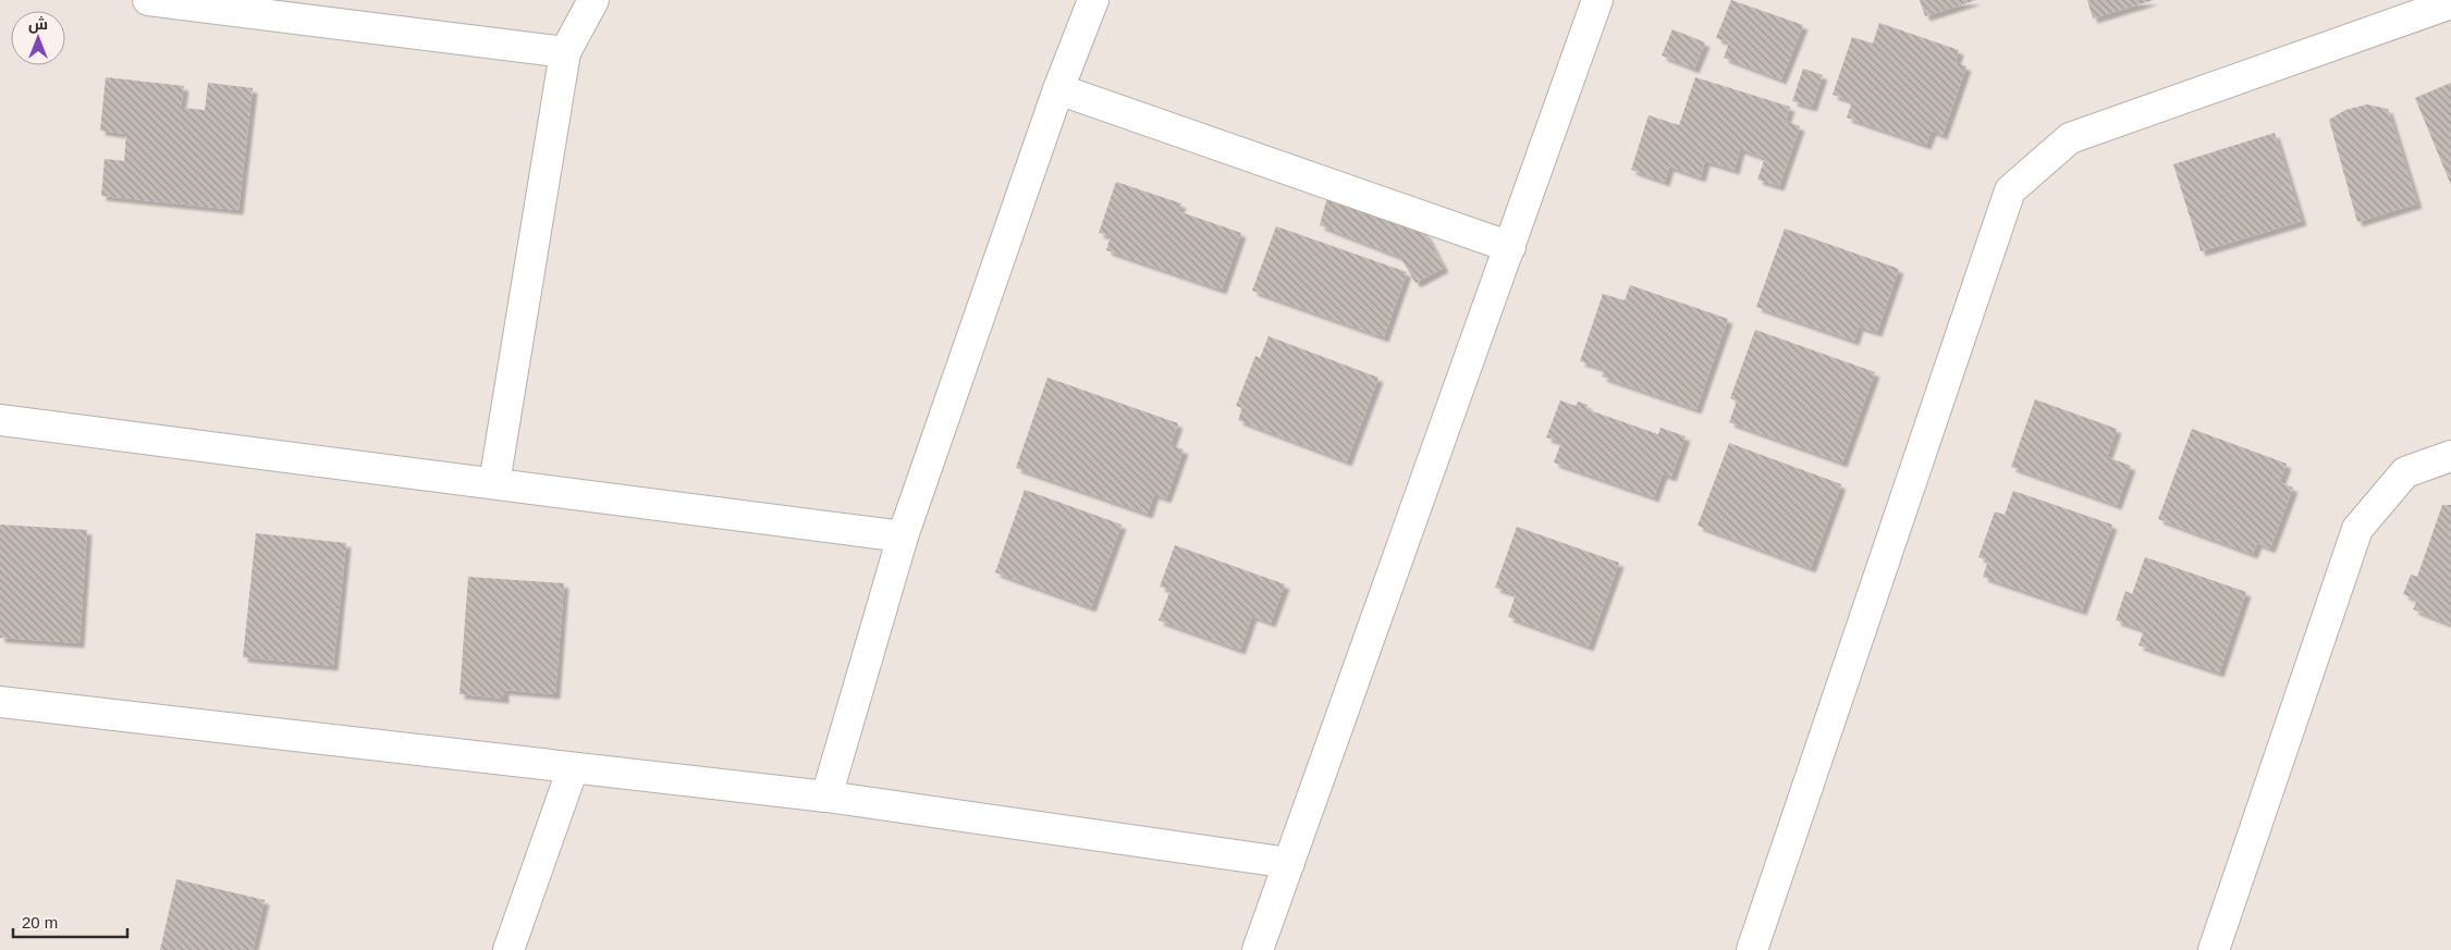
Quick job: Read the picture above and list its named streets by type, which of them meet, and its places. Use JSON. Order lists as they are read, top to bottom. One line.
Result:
{"scale_bar":"20 m","north":"top"}
